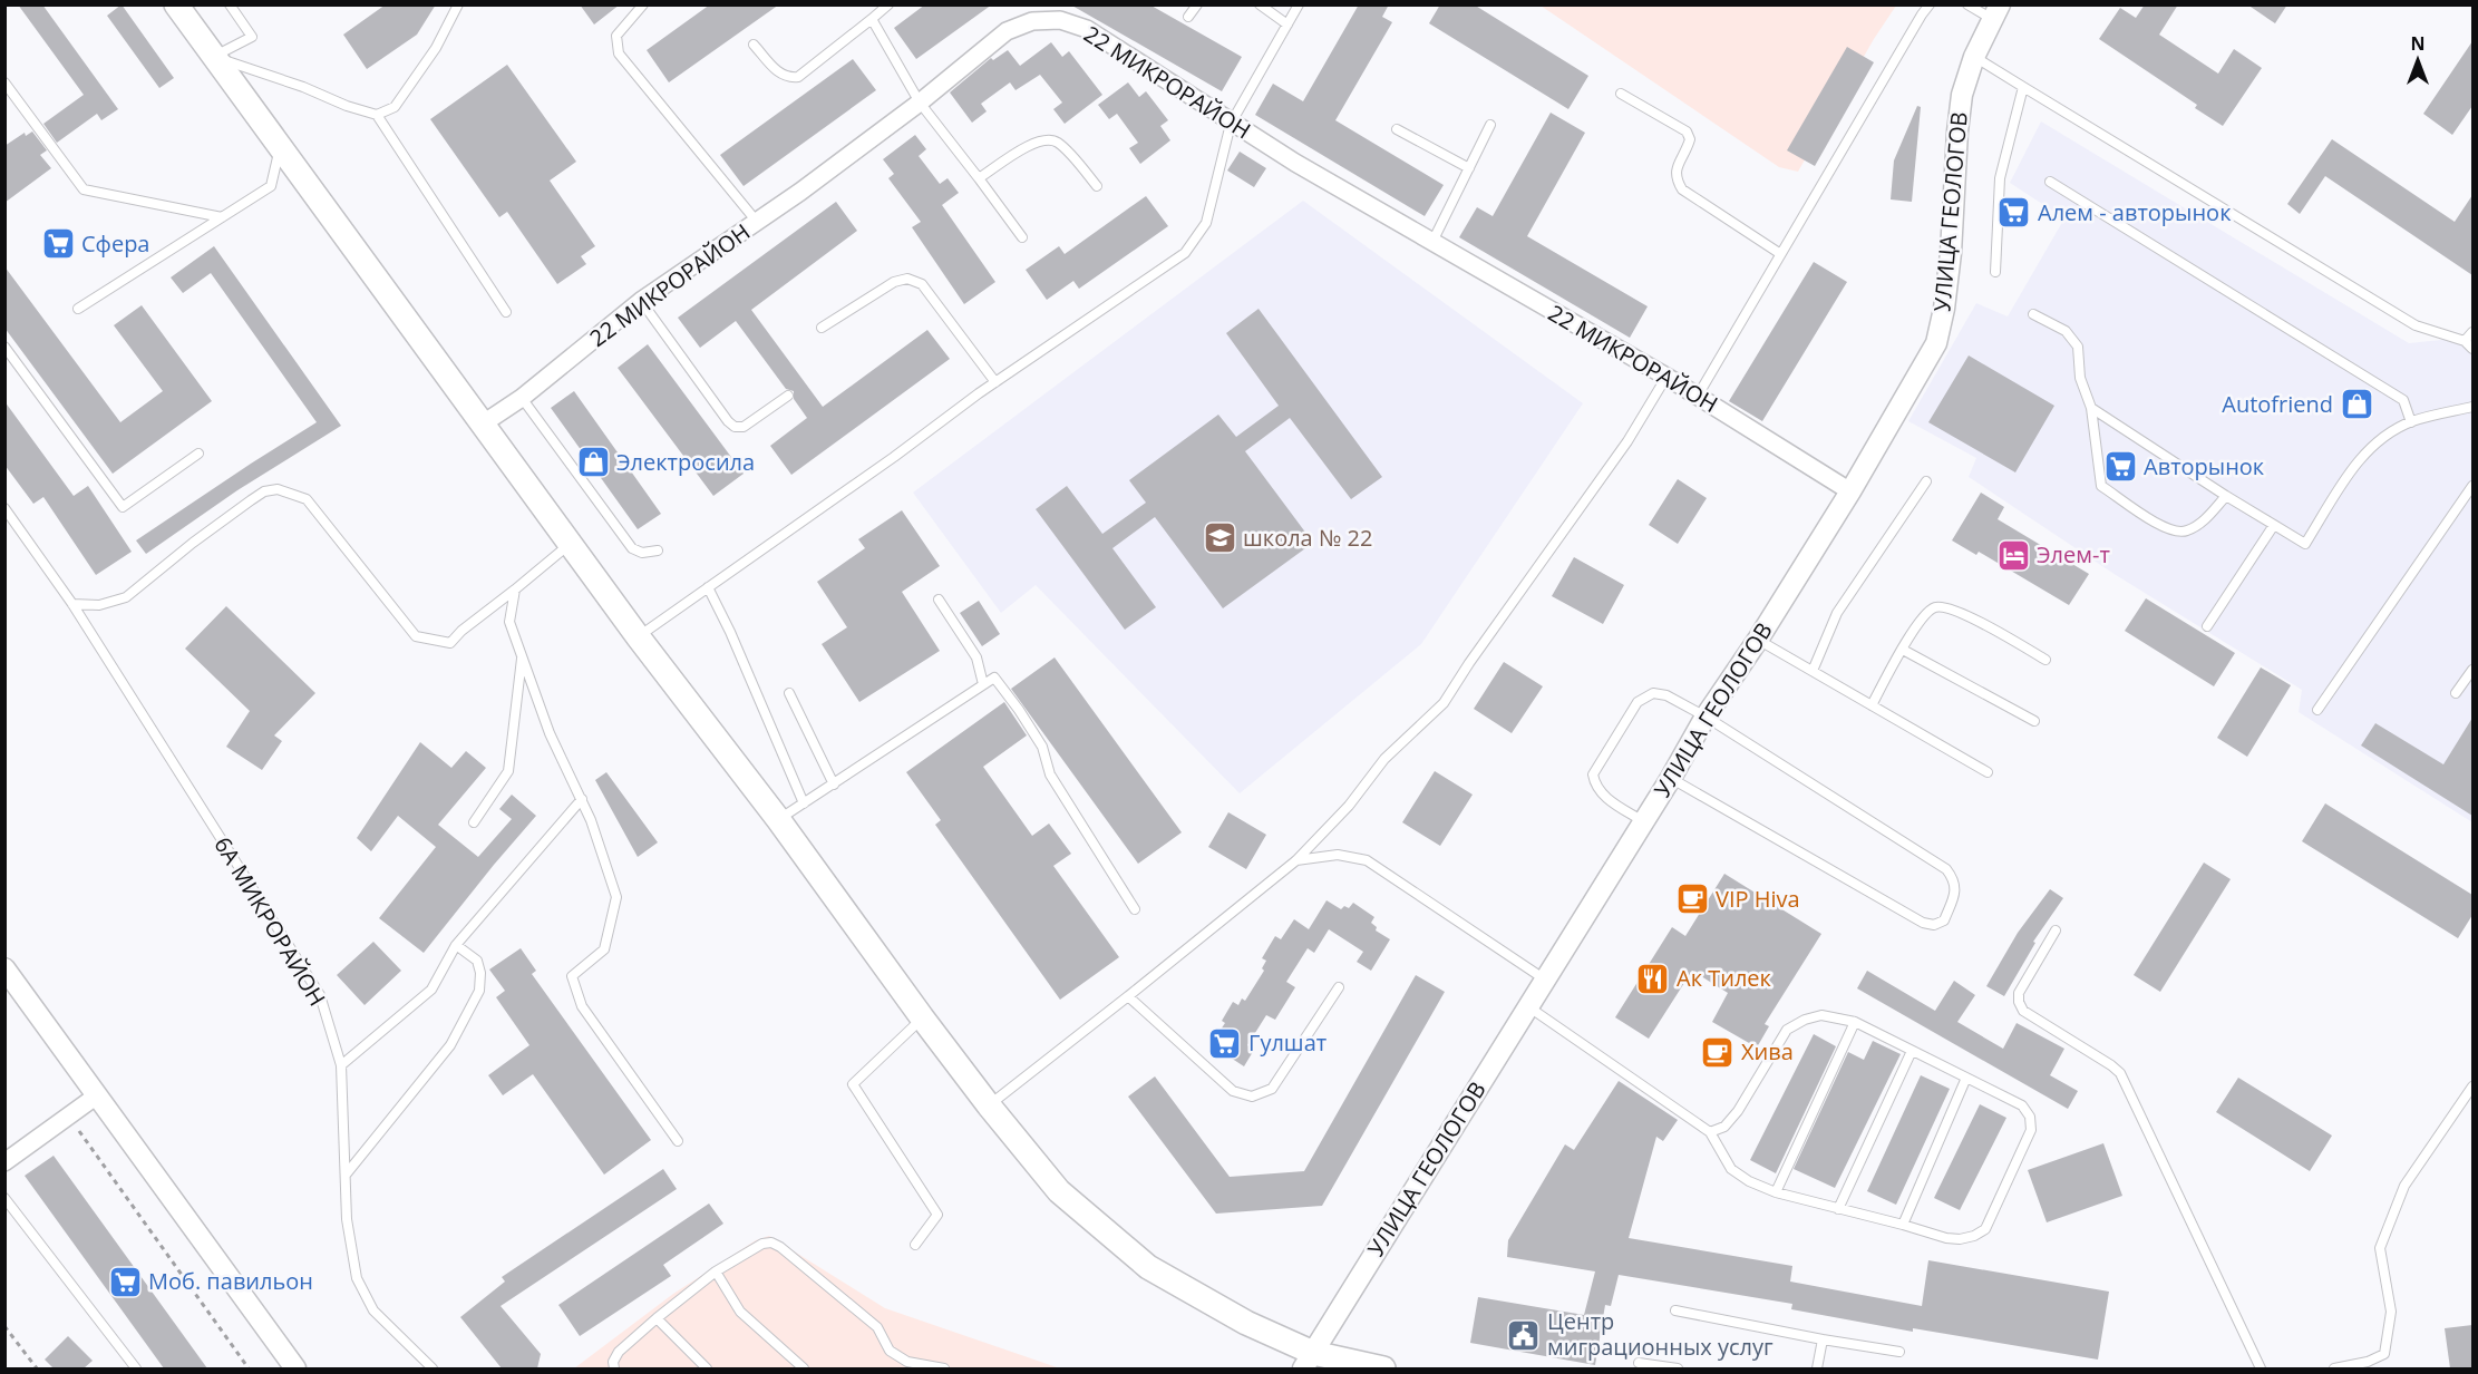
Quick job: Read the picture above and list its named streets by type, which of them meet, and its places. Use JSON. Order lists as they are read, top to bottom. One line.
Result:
{"streets":{"street":["22 МИКРОРАЙОН","УЛИЦА ГЕОЛОГОВ"],"lane":["6А МИКРОРАЙОН"]},"crossings":[["22 МИКРОРАЙОН","УЛИЦА ГЕОЛОГОВ"]],"places":{"supermarket":["Алем - авторынок","Сфера","Авторынок","Гулшат","Моб. павильон"],"shop":["Autofriend","Электросила"],"school or university":["школа № 22"],"hotel":["Элем-т"],"cafe":["VIP Hiva","Хива"],"restaurant":["Ак Тилек"],"public building":["Центр миграционных услуг"]},"north":"top"}
